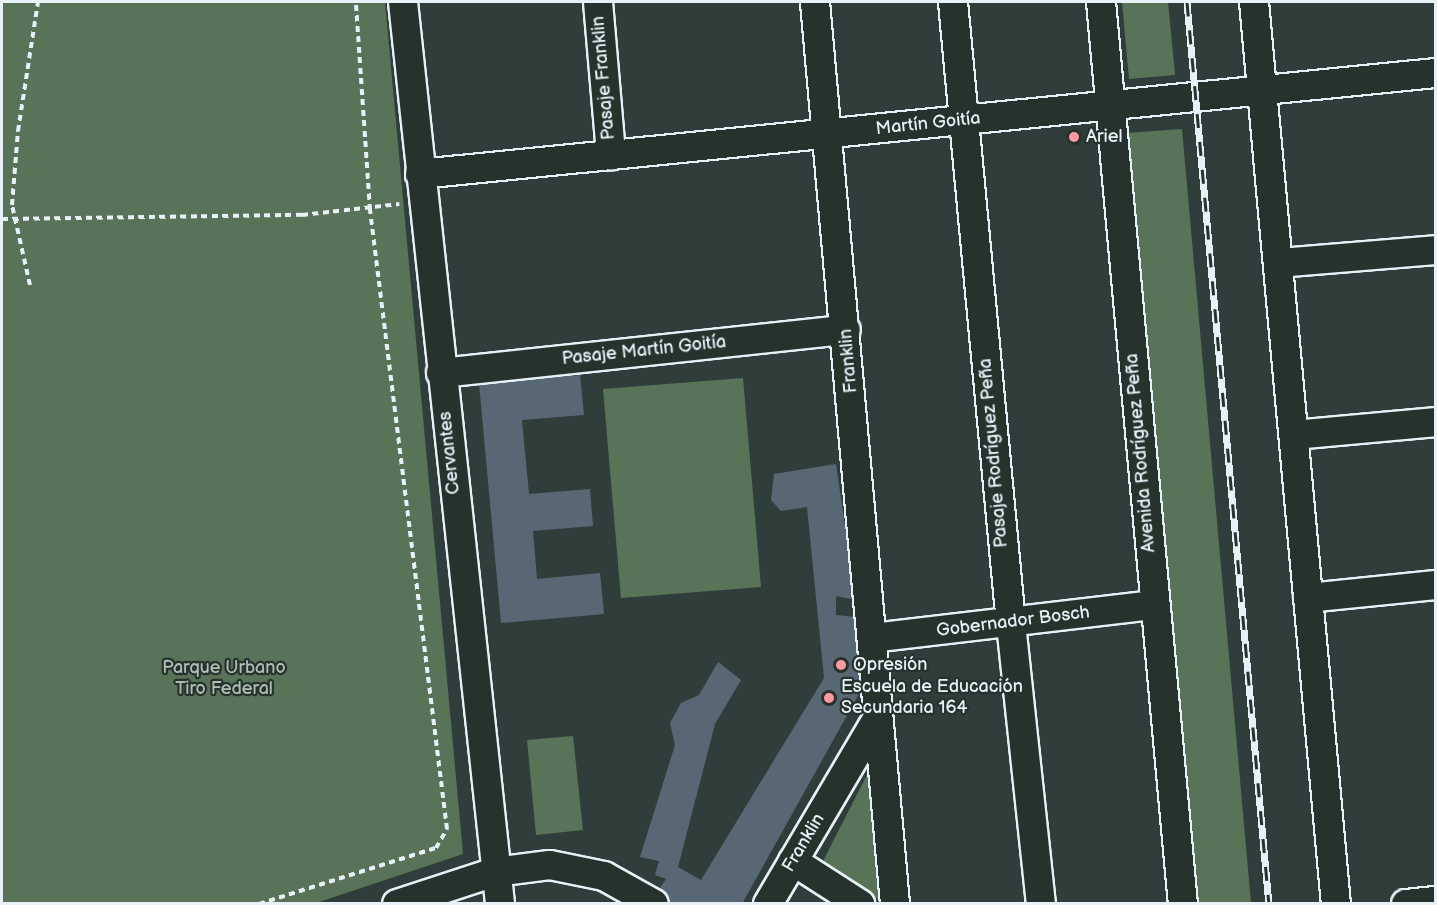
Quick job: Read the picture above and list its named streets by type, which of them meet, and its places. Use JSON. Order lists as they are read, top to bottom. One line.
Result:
{"streets":{"street":["Pasaje Franklin","Martín Goitía","Pasaje Martín Goitía","Franklin","Cervantes","Pasaje Rodríguez Peña","Avenida Rodríguez Peña","Gobernador Bosch"]},"crossings":[["Pasaje Franklin","Martín Goitía"],["Martín Goitía","Franklin"],["Martín Goitía","Cervantes"],["Martín Goitía","Pasaje Rodríguez Peña"],["Martín Goitía","Avenida Rodríguez Peña"],["Pasaje Martín Goitía","Franklin"],["Pasaje Martín Goitía","Cervantes"],["Franklin","Gobernador Bosch"],["Pasaje Rodríguez Peña","Gobernador Bosch"],["Avenida Rodríguez Peña","Gobernador Bosch"]],"parks":["Parque Urbano Tiro Federal"],"places":["Ariel","Opresión","Escuela de Educación Secundaria 164"]}
